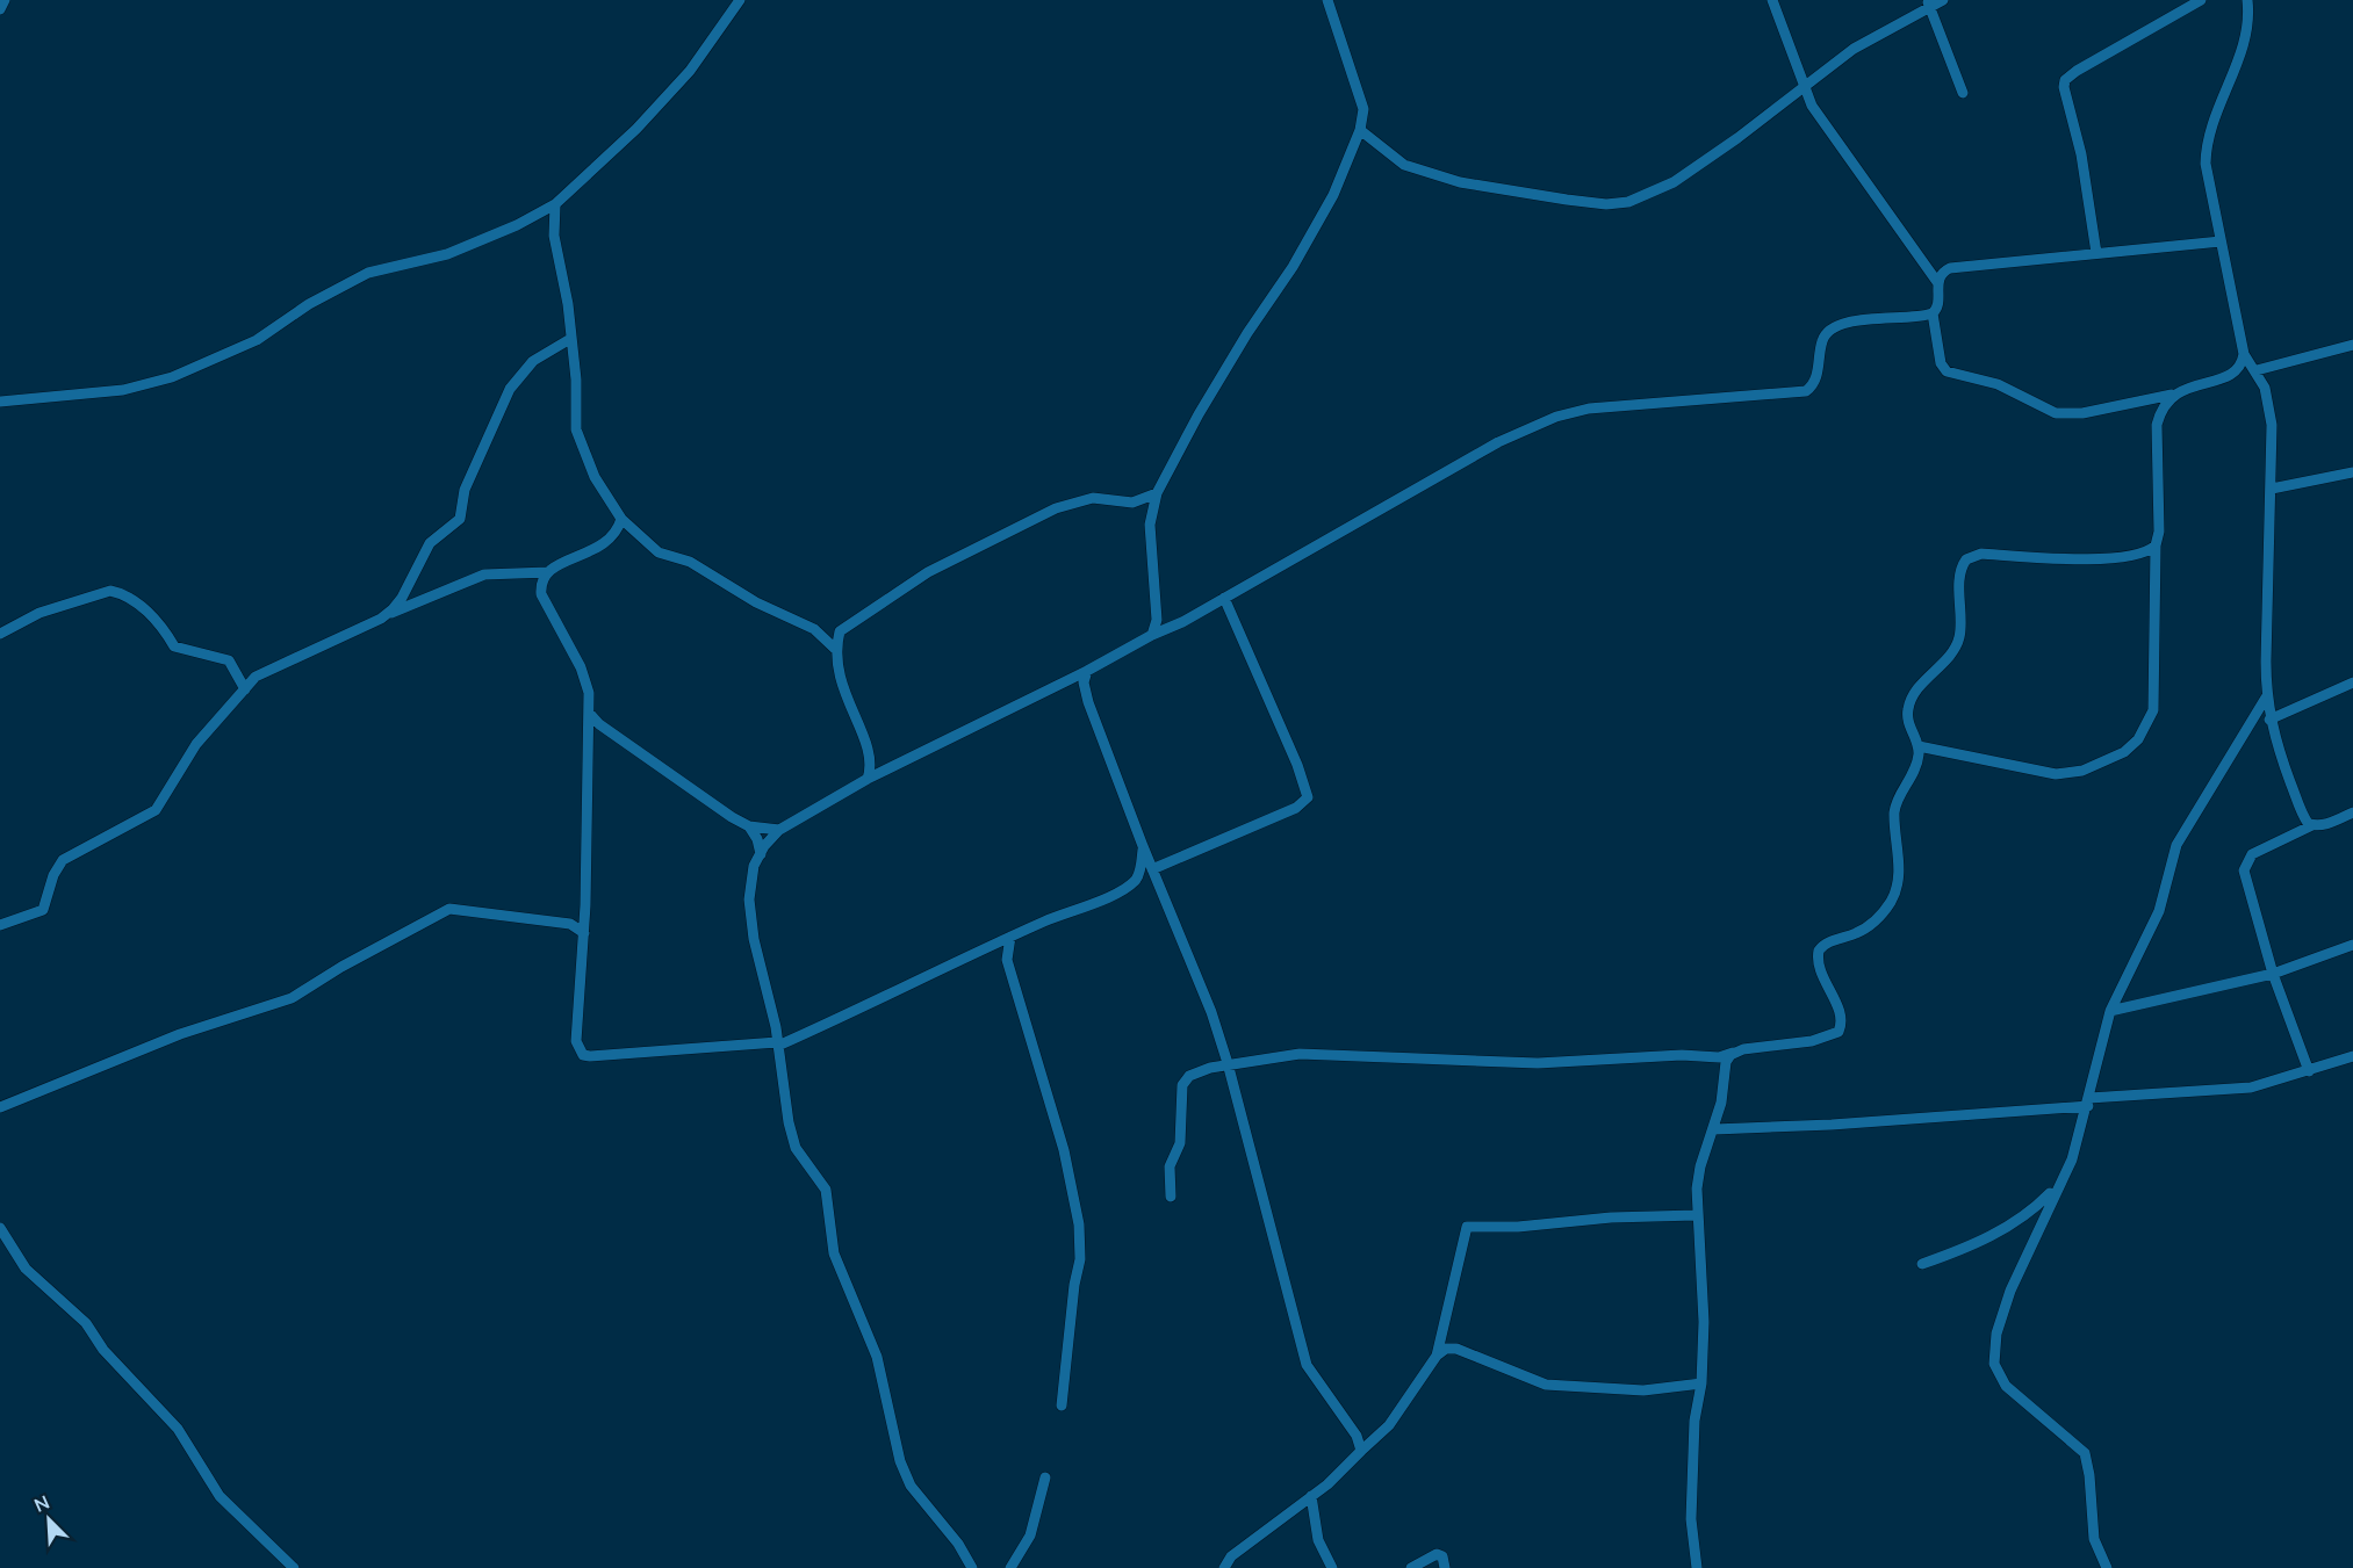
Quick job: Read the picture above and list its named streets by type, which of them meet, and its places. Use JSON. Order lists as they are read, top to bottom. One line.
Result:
{"north":"top left"}
